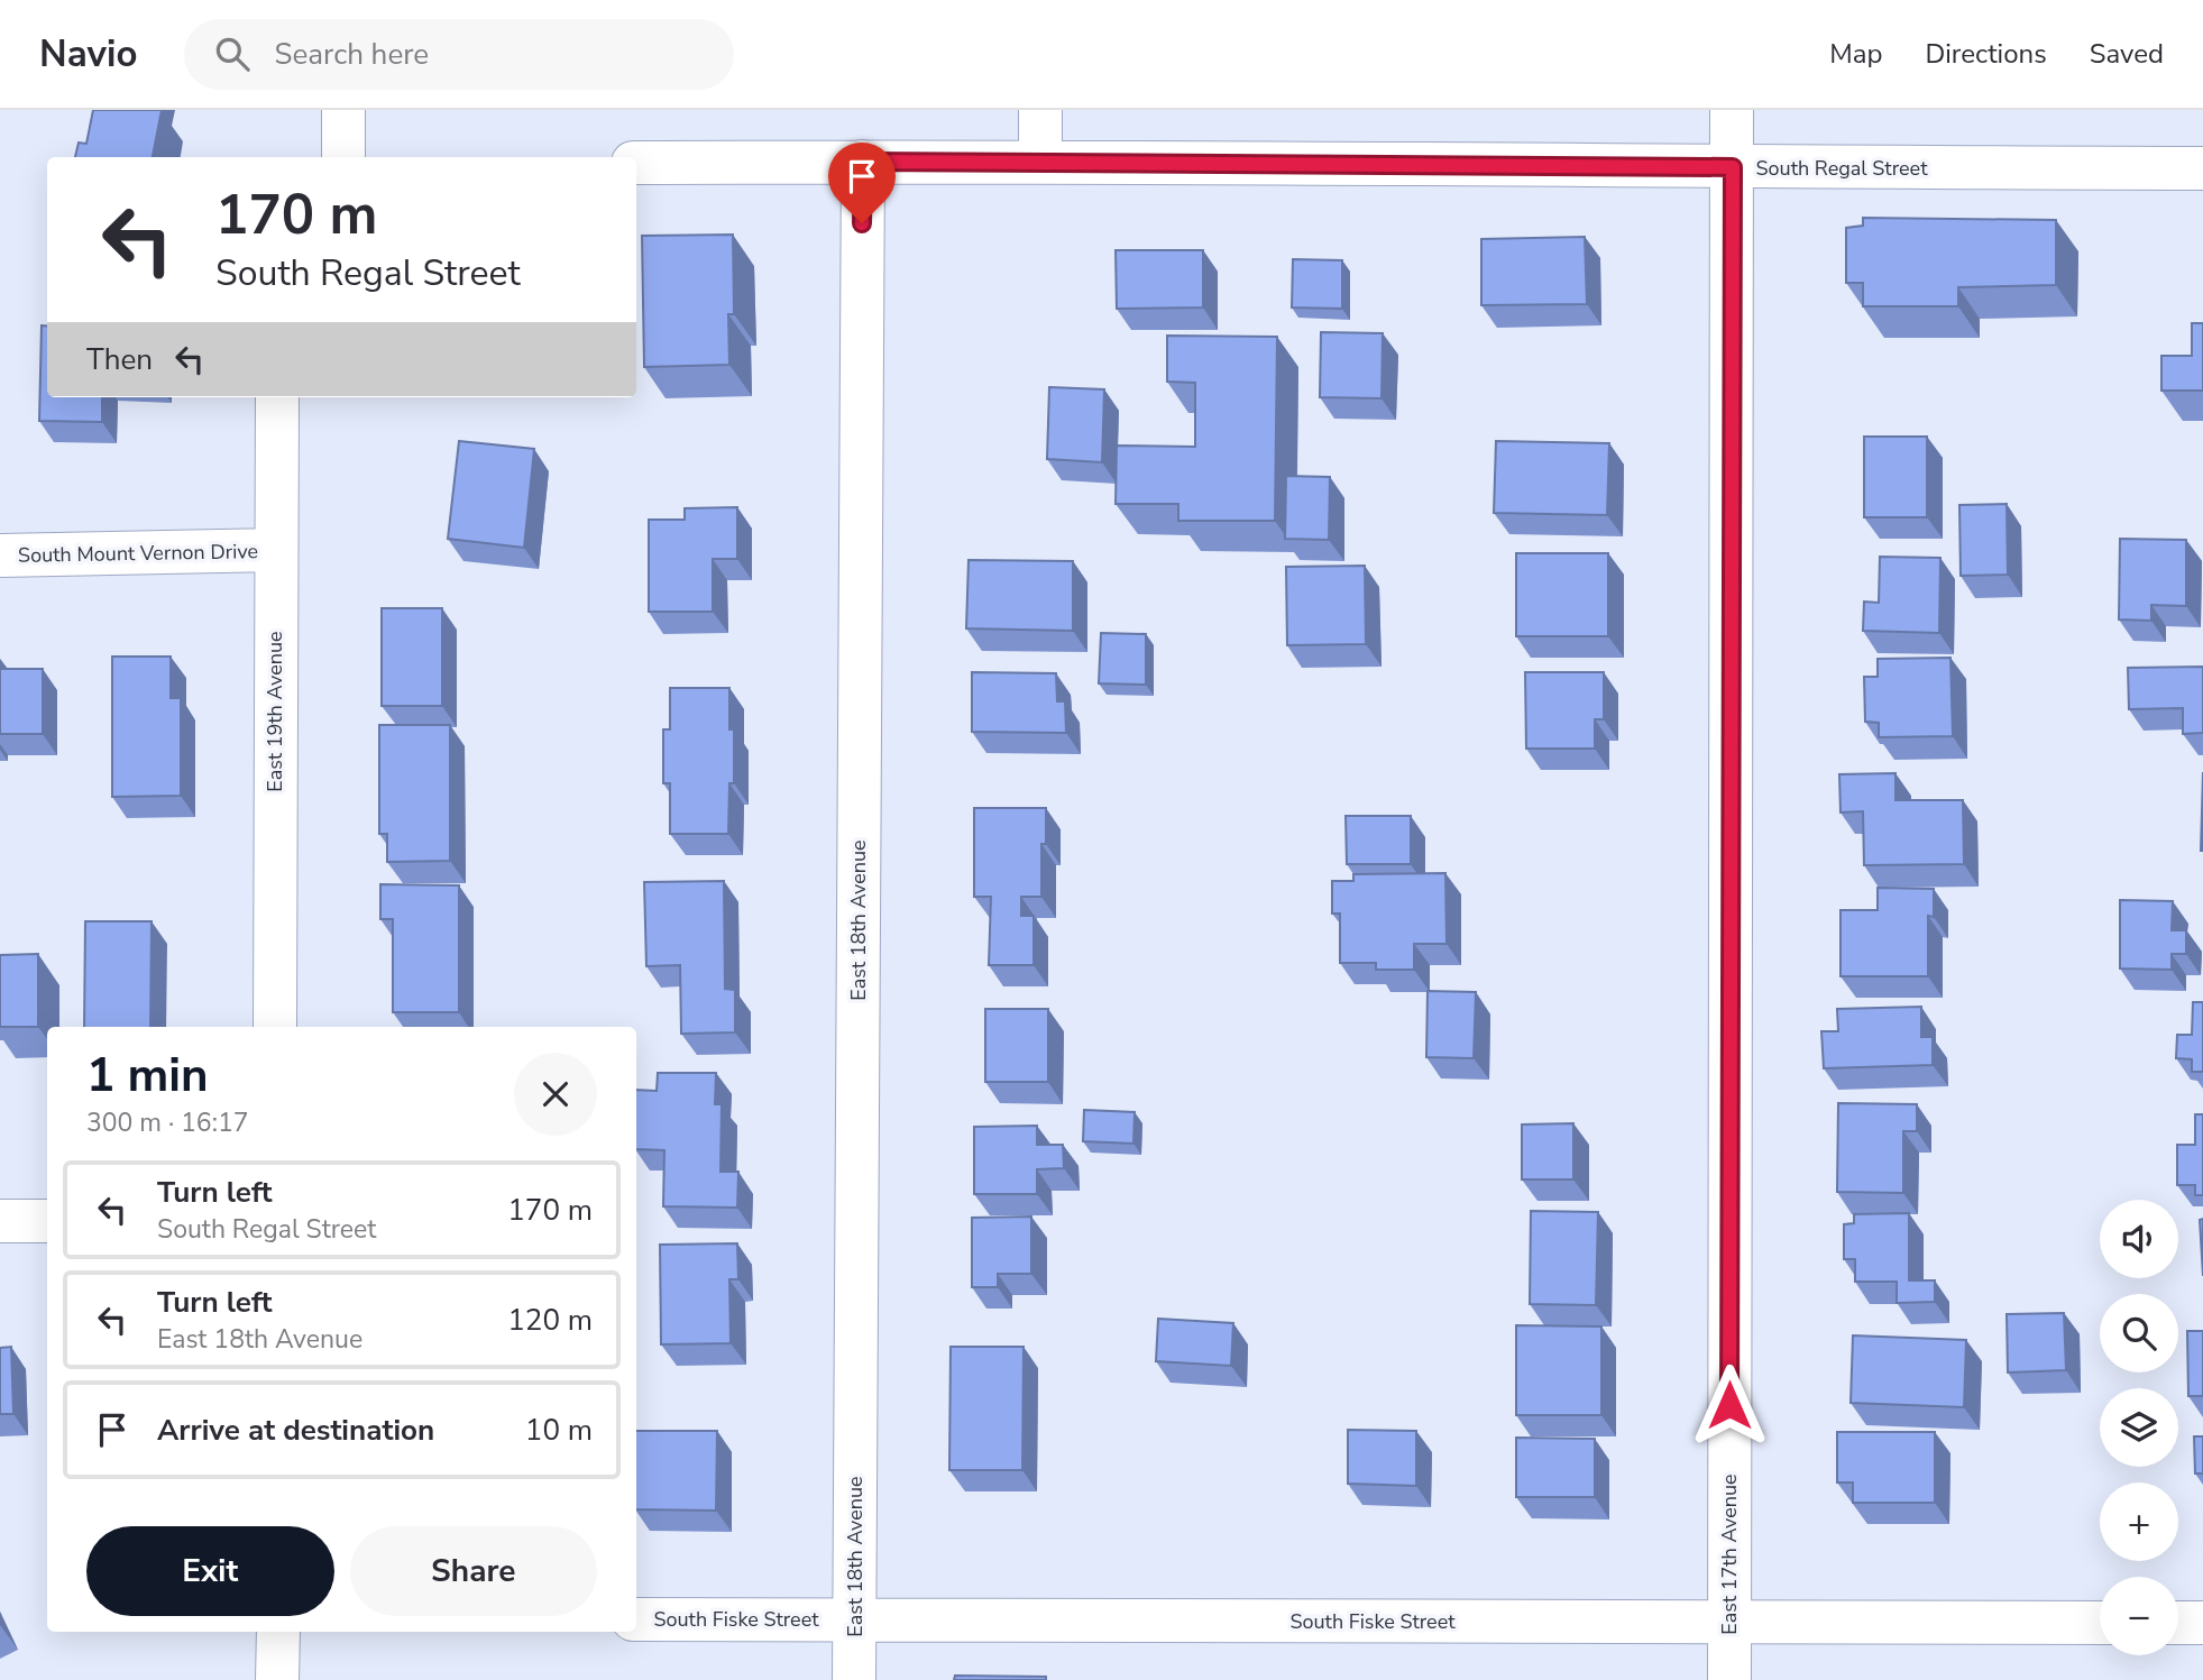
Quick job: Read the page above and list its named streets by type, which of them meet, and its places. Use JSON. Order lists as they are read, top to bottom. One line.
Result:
{"streets":{"street":["South Regal Street","South Mount Vernon Drive","East 19th Avenue","East 18th Avenue","East 17th Avenue","South Fiske Street"]},"crossings":[["South Regal Street","East 18th Avenue"],["South Regal Street","East 17th Avenue"],["South Mount Vernon Drive","East 19th Avenue"],["East 18th Avenue","South Fiske Street"],["East 17th Avenue","South Fiske Street"]],"page":{"header":"Navio","search":"Search here","nav":["Map","Directions","Saved"],"turn":["170 m","South Regal Street"],"then":"Then","heading":["1 min","300 m · 16:17"],"list":[{"name":"Turn left","note":"South Regal Street","value":"170 m"},{"name":"Turn left","note":"East 18th Avenue","value":"120 m"},{"name":"Arrive at destination","value":"10 m"}],"map_buttons":["+","−"],"buttons":["Exit","Share"]}}
